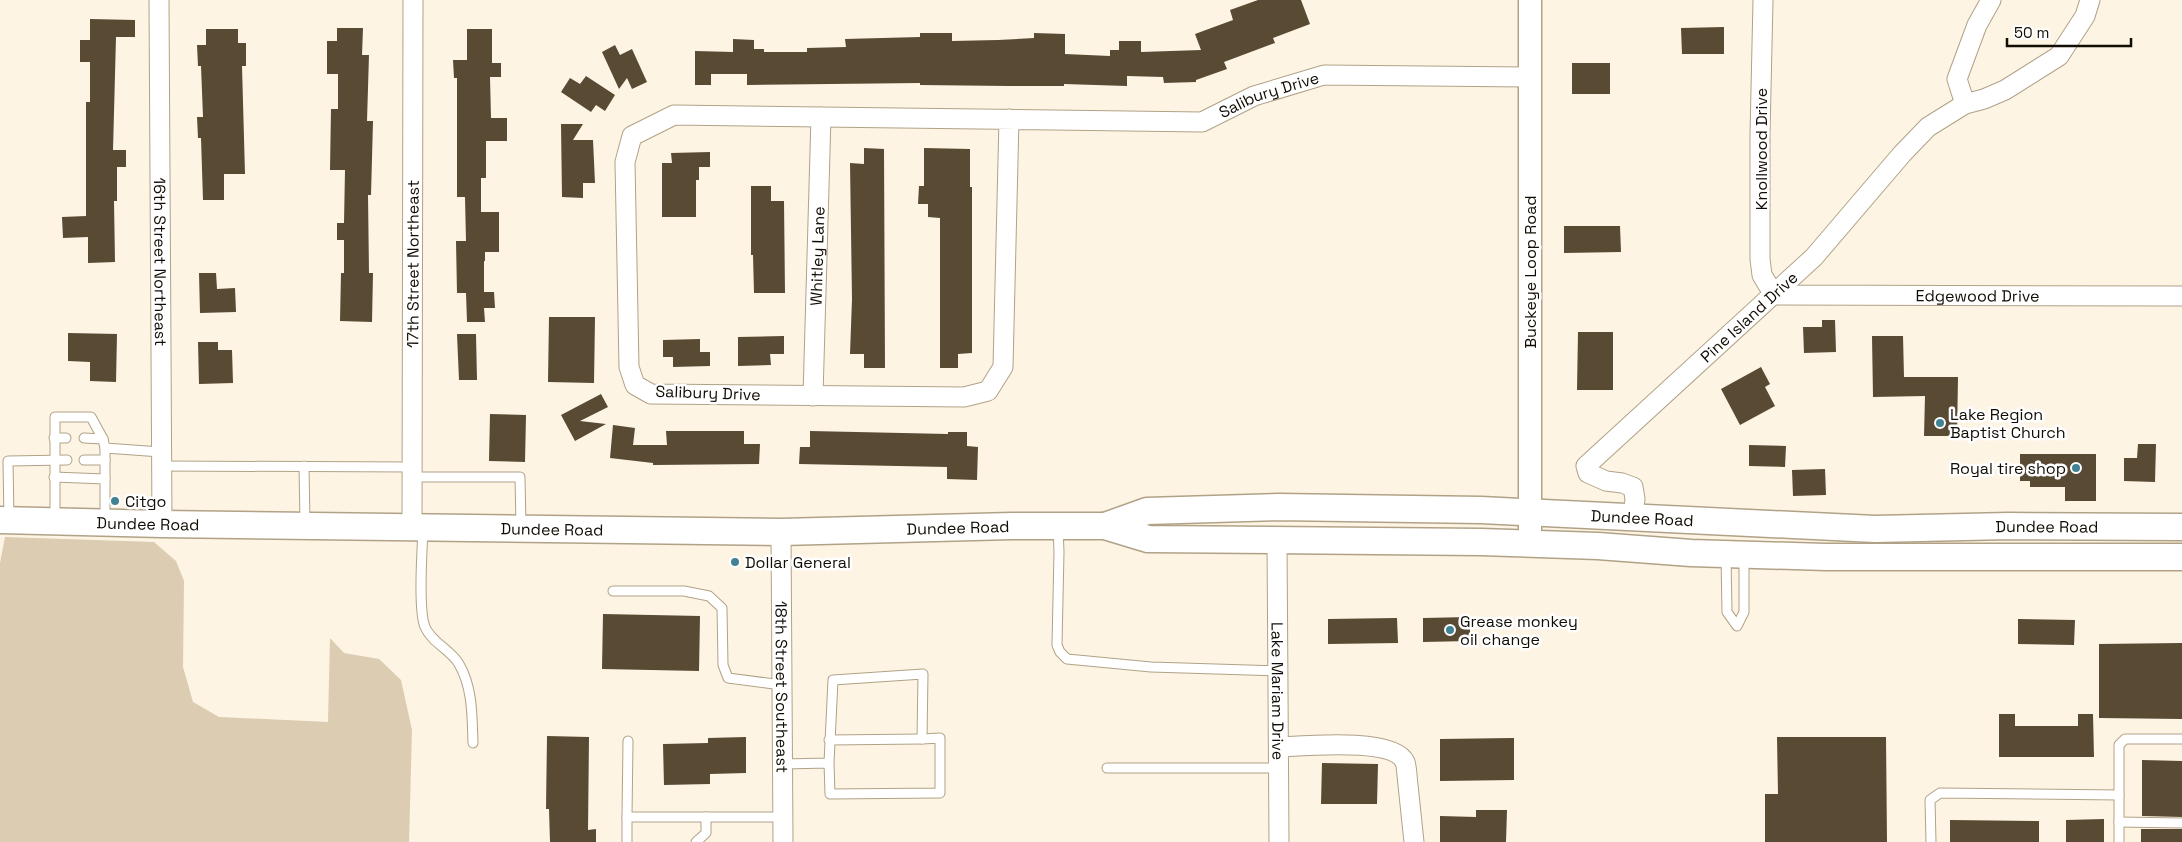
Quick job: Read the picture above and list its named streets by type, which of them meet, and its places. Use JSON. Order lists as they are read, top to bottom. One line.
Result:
{"streets":{"main road":["Dundee Road"],"street":["Salibury Drive","Knollwood Drive","Whitley Lane","16th Street Northeast","17th Street Northeast","Buckeye Loop Road","Edgewood Drive","Pine Island Drive","18th Street Southeast","Lake Mariam Drive"]},"crossings":[["Salibury Drive","Whitley Lane"],["Salibury Drive","Buckeye Loop Road"],["Knollwood Drive","Edgewood Drive"],["Knollwood Drive","Pine Island Drive"],["16th Street Northeast","Dundee Road"],["17th Street Northeast","Dundee Road"],["Buckeye Loop Road","Dundee Road"],["Edgewood Drive","Pine Island Drive"],["Pine Island Drive","Dundee Road"],["Dundee Road","18th Street Southeast"],["Dundee Road","Lake Mariam Drive"]],"places":["Lake Region Baptist Church","Royal tire shop","Citgo","Dollar General","Grease monkey oil change"],"scale_bar":"50 m"}
